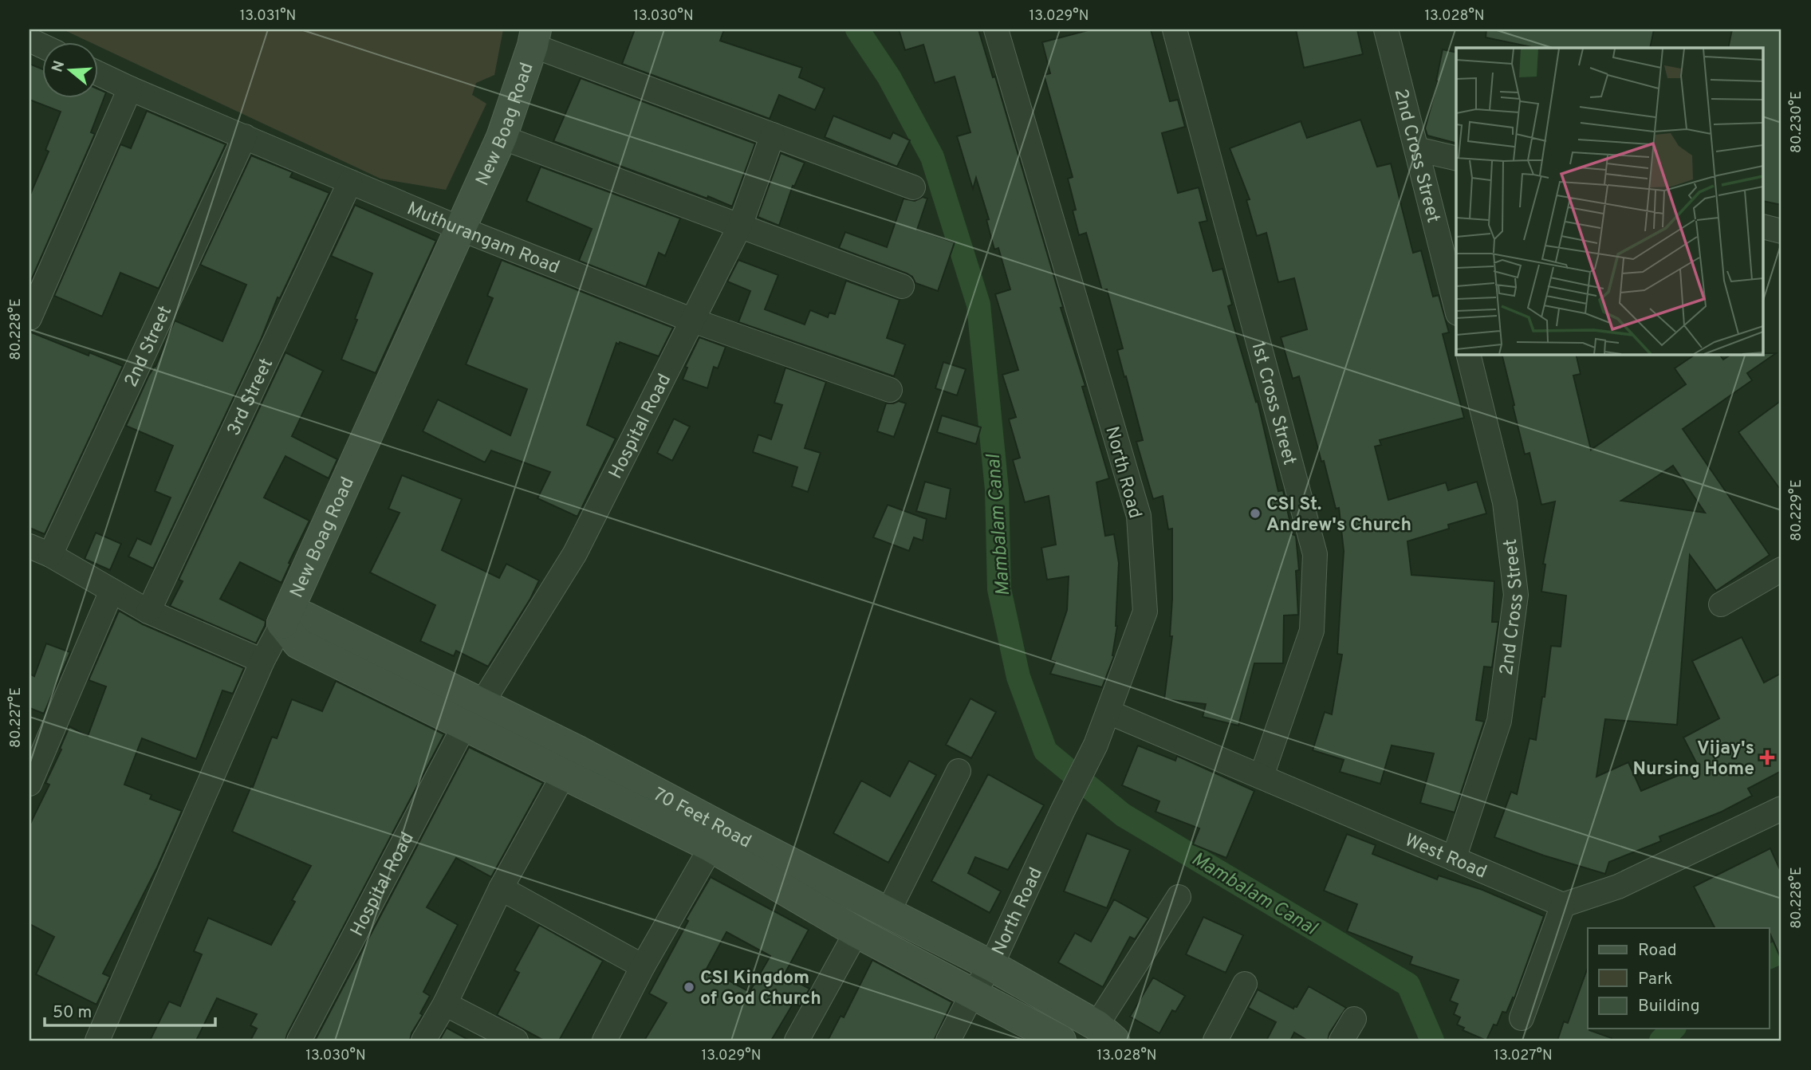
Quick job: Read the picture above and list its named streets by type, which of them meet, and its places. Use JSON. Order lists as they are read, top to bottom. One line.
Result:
{"streets":{"main road":["New Boag Road","70 Feet Road"],"street":["2nd Cross Street","Muthurangam Road","2nd Street","3rd Street","1st Cross Street","Hospital Road","North Road","West Road"]},"crossings":[["New Boag Road","Muthurangam Road"],["New Boag Road","70 Feet Road"],["2nd Cross Street","West Road"],["Muthurangam Road","2nd Street"],["Muthurangam Road","3rd Street"],["Muthurangam Road","Hospital Road"],["1st Cross Street","West Road"],["Hospital Road","70 Feet Road"],["North Road","70 Feet Road"],["North Road","West Road"]],"water":["Mambalam Canal"],"places":{"other":["CSI St. Andrew's Church","CSI Kingdom of God Church"],"health":["Vijay's Nursing Home"]},"legend":["Road","Park","Building"],"scale_bar":"50 m","north":"left","coordinates":["13.031°N","13.030°N","13.029°N","13.028°N","80.230°E","80.228°E","80.229°E","80.227°E","13.027°N"]}
